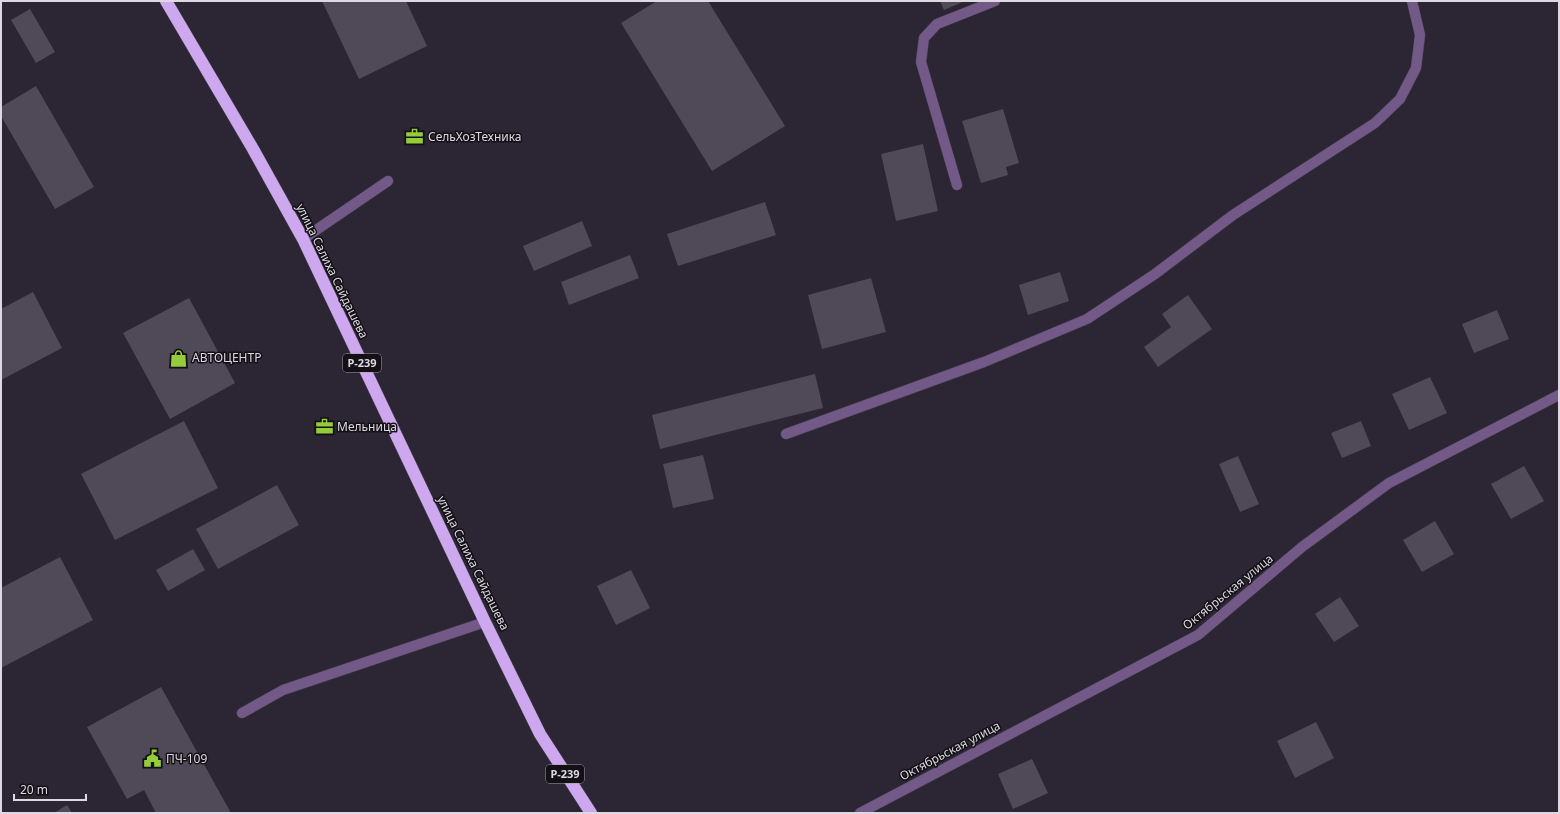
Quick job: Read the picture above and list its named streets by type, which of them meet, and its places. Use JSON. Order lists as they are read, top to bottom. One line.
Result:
{"streets":{"highway":["улица Салиха Сайдашева","Р-239"],"street":["Октябрьская улица"]},"places":{"office":["СельХозТехника","Мельница"],"shop":["АВТОЦЕНТР"],"public building":["ПЧ-109"]},"scale_bar":"20 m"}
